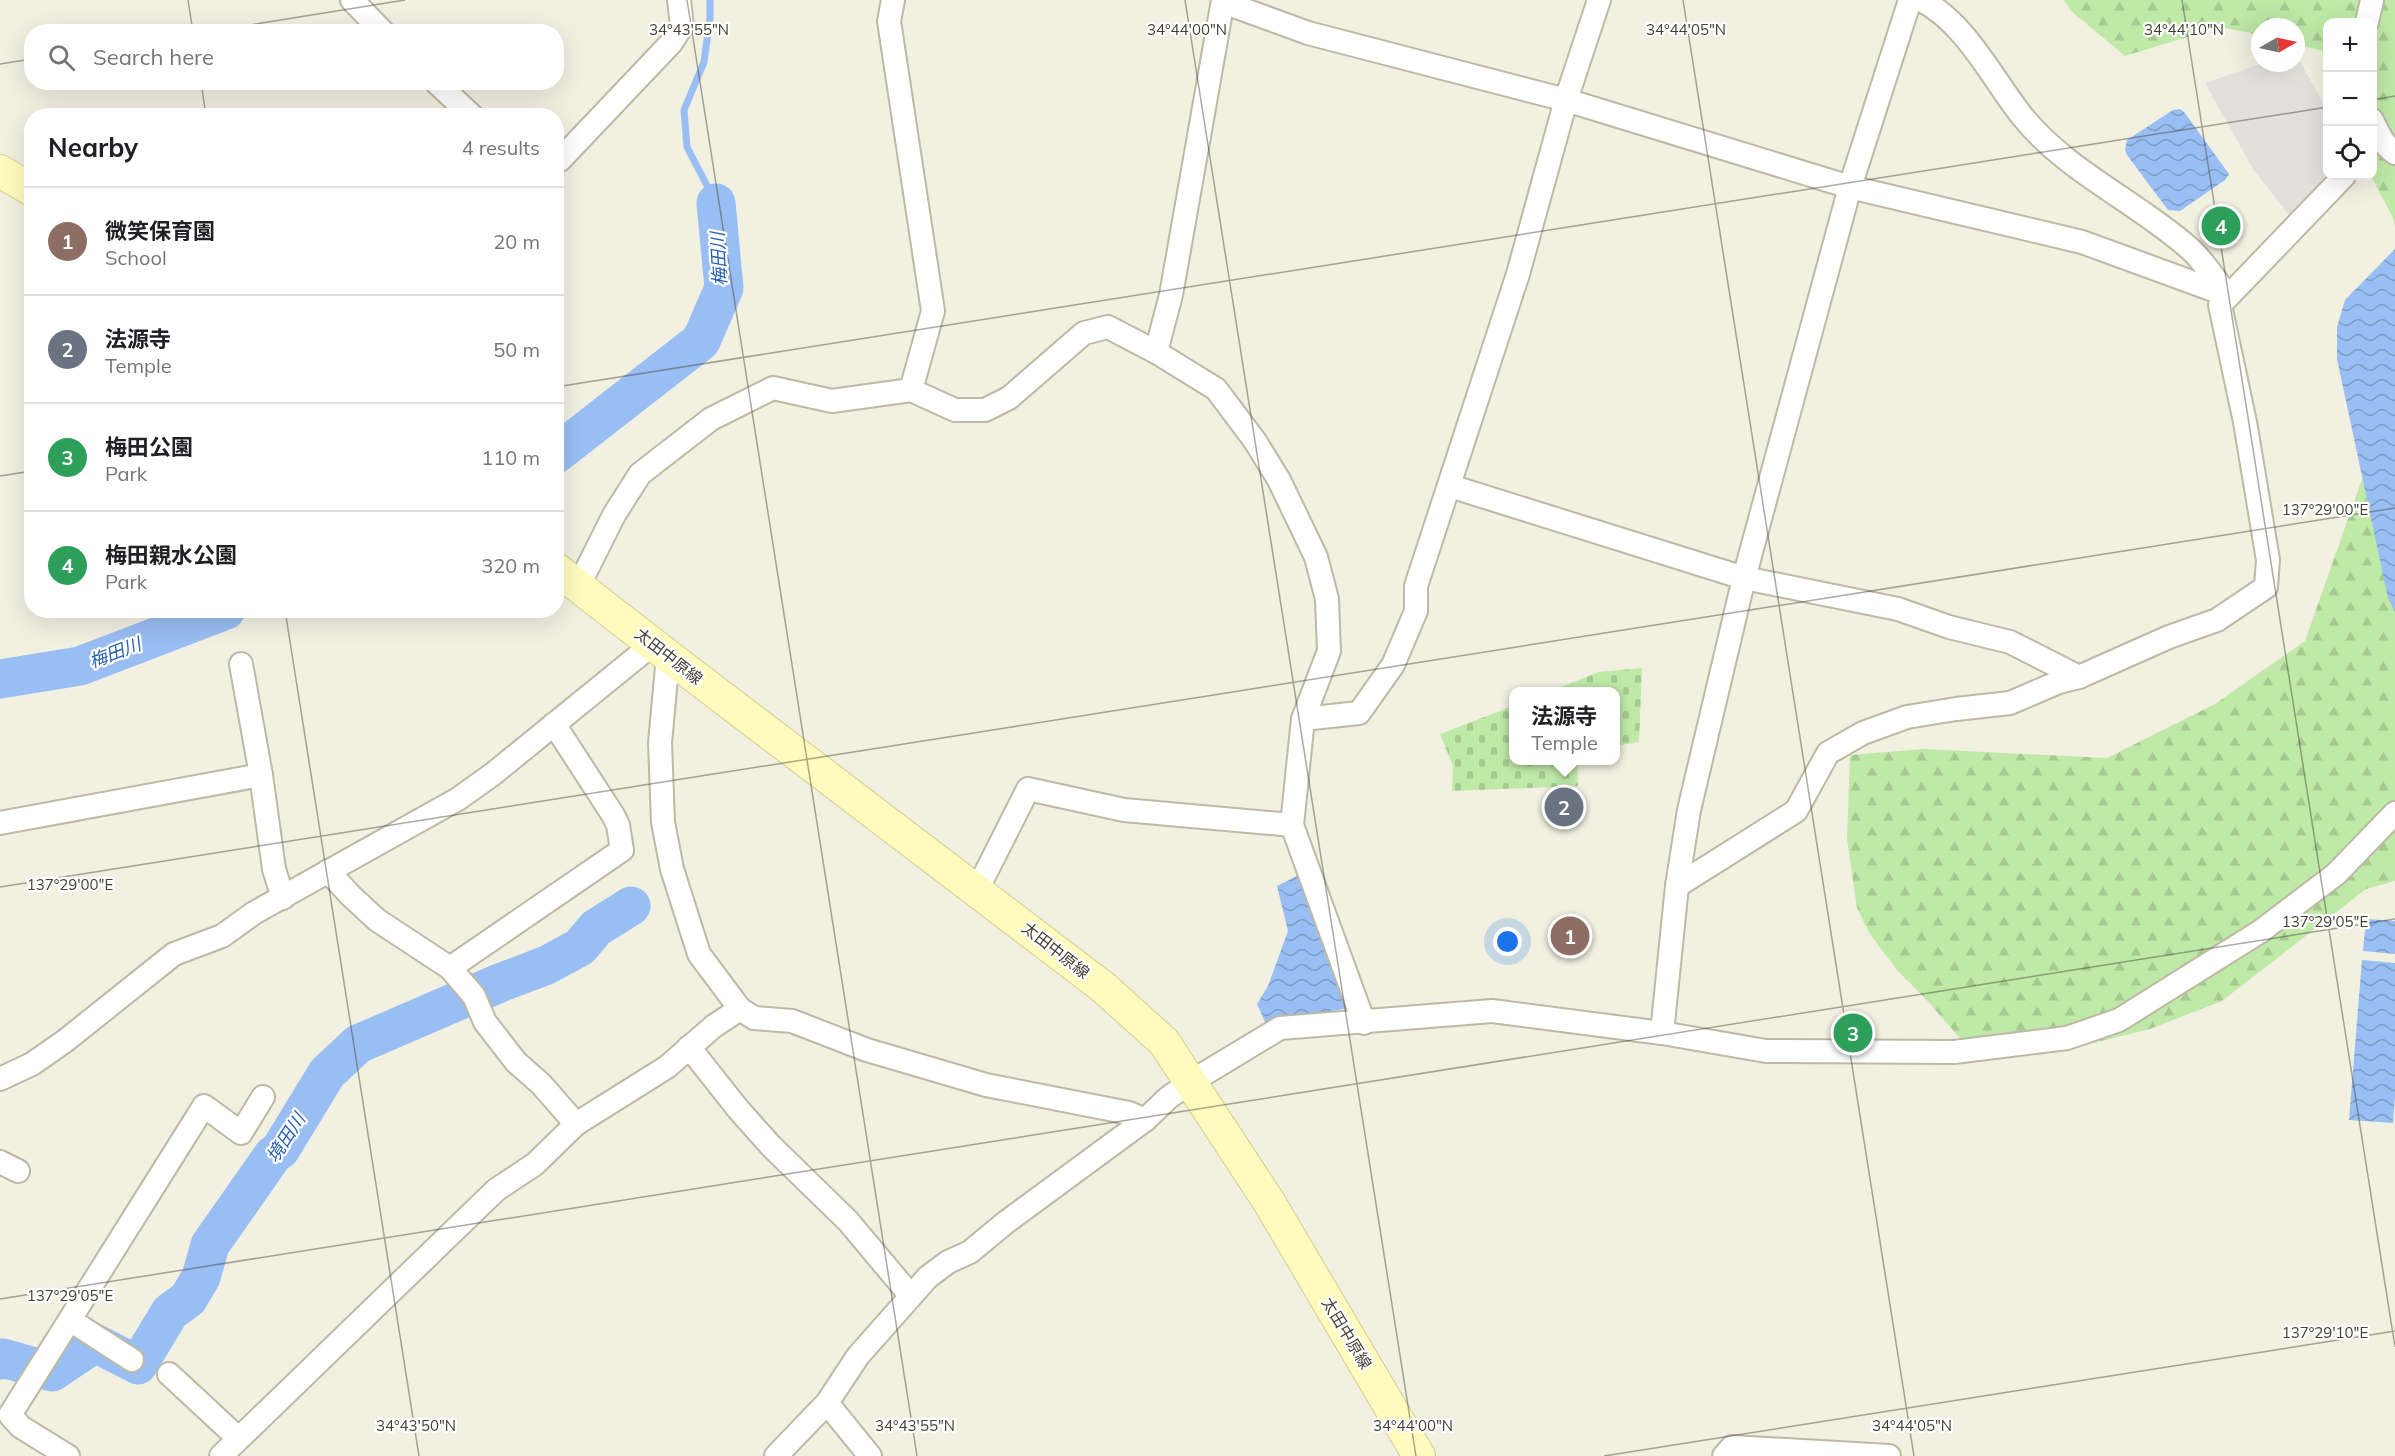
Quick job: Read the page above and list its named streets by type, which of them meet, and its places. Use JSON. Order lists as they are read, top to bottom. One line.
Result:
{"streets":{"main road":["太田中原線"]},"water":["梅田川","境田川"],"north":"right","page":{"map_buttons":["+","−"],"search":"Search here","heading":["Nearby","4 results"],"list":[{"mark":"1","name":"微笑保育園","note":"School","value":"20 m"},{"mark":"2","name":"法源寺","note":"Temple","value":"50 m"},{"mark":"3","name":"梅田公園","note":"Park","value":"110 m"},{"mark":"4","name":"梅田親水公園","note":"Park","value":"320 m"}],"pins":["4","2","1","3"],"popup":["法源寺","Temple"]},"coordinates":["34°43'55\"N","34°44'00\"N","34°44'05\"N","34°44'10\"N","137°29'00\"E","137°29'05\"E","137°29'10\"E","34°43'50\"N"]}
